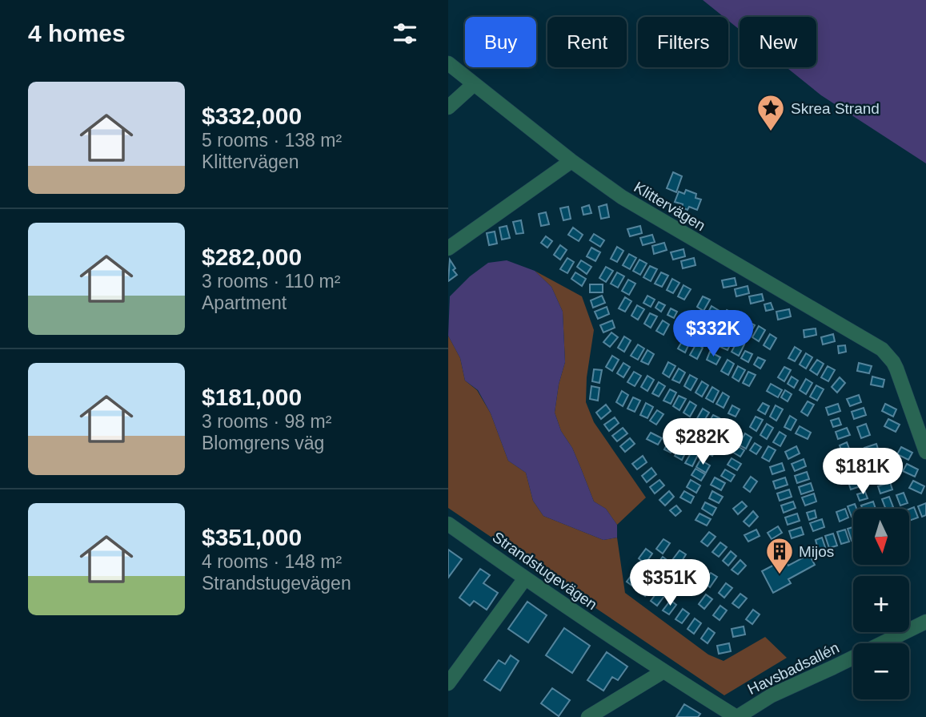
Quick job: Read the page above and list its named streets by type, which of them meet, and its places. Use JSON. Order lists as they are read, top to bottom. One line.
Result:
{"streets":{"street":["Klittervägen","Strandstugevägen","Havsbadsallén"]},"crossings":[["Strandstugevägen","Havsbadsallén"]],"places":{"place":["Skrea Strand"],"building":["Mijos"]},"north":"bottom","page":{"heading":"4 homes","chip":["Buy","Rent","Filters","New"],"list":[{"name":"$332,000","note":"5 rooms · 138 m² · Klittervägen"},{"name":"$282,000","note":"3 rooms · 110 m² · Apartment"},{"name":"$181,000","note":"3 rooms · 98 m² · Blomgrens väg"},{"name":"$351,000","note":"4 rooms · 148 m² · Strandstugevägen"}],"price":["$332K","$282K","$181K","$351K"],"map_buttons":["+","−"]}}
